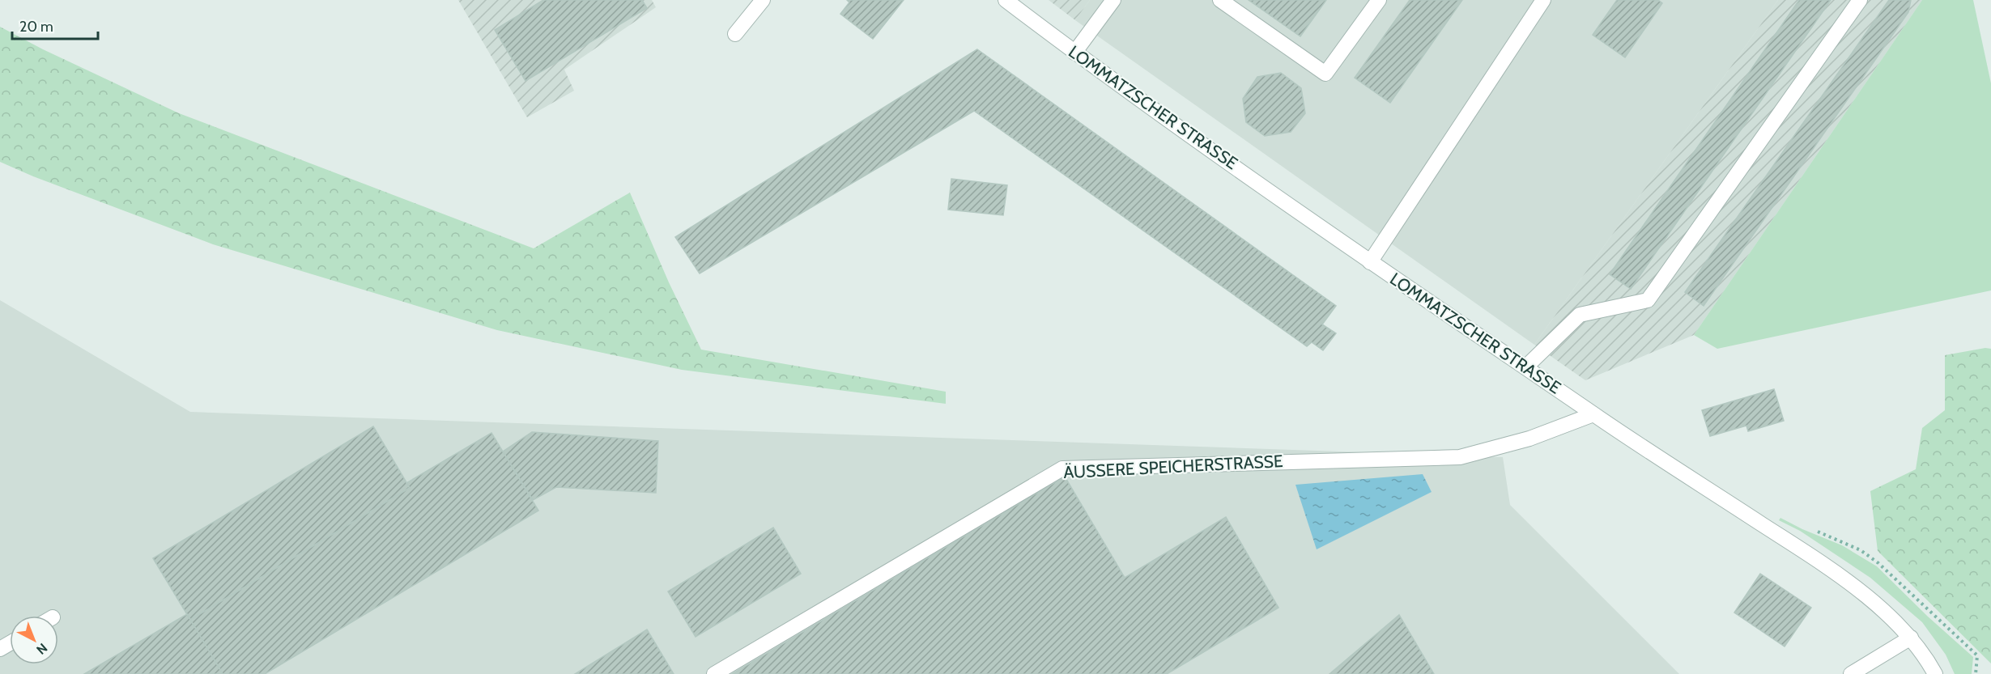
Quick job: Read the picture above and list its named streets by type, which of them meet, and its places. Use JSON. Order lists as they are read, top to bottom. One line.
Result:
{"streets":{"street":["LOMMATZSCHER STRASSE","ÄUSSERE SPEICHERSTRASSE"]},"crossings":[["LOMMATZSCHER STRASSE","ÄUSSERE SPEICHERSTRASSE"]],"scale_bar":"20 m","north":"bottom right"}
